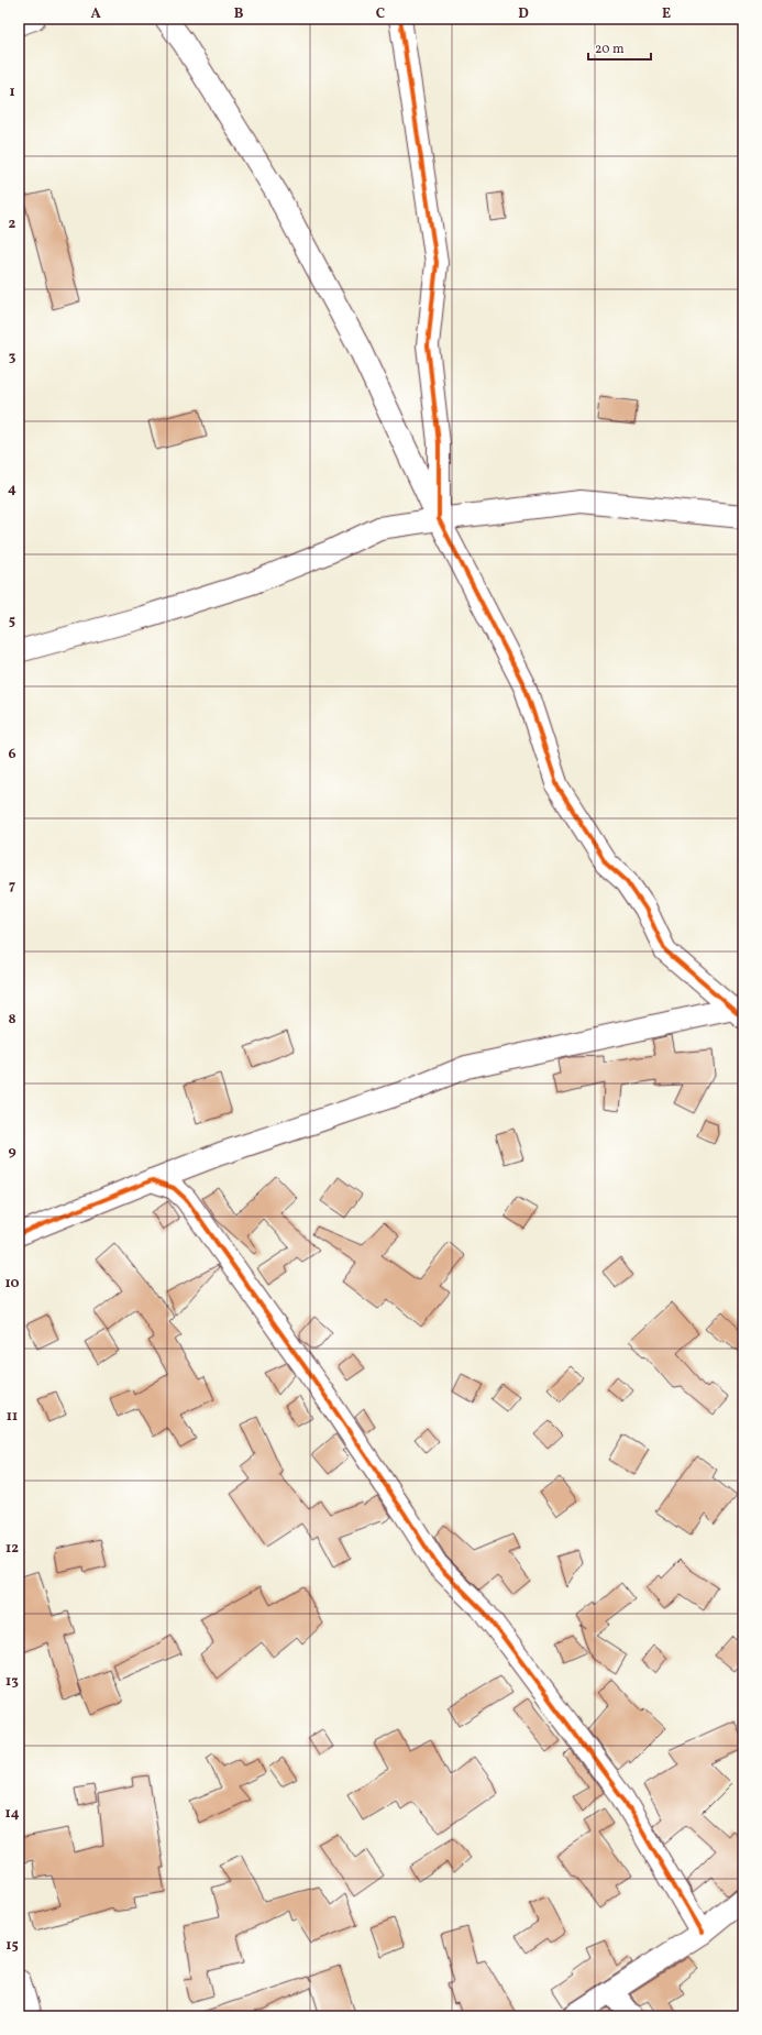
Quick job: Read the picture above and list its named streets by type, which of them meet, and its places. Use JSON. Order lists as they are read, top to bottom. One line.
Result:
{"scale_bar":"20 m","grid":{"columns":["A","B","C","D","E"],"rows":["1","2","3","4","5","6","7","8","9","10","11","12","13","14","15"]}}
